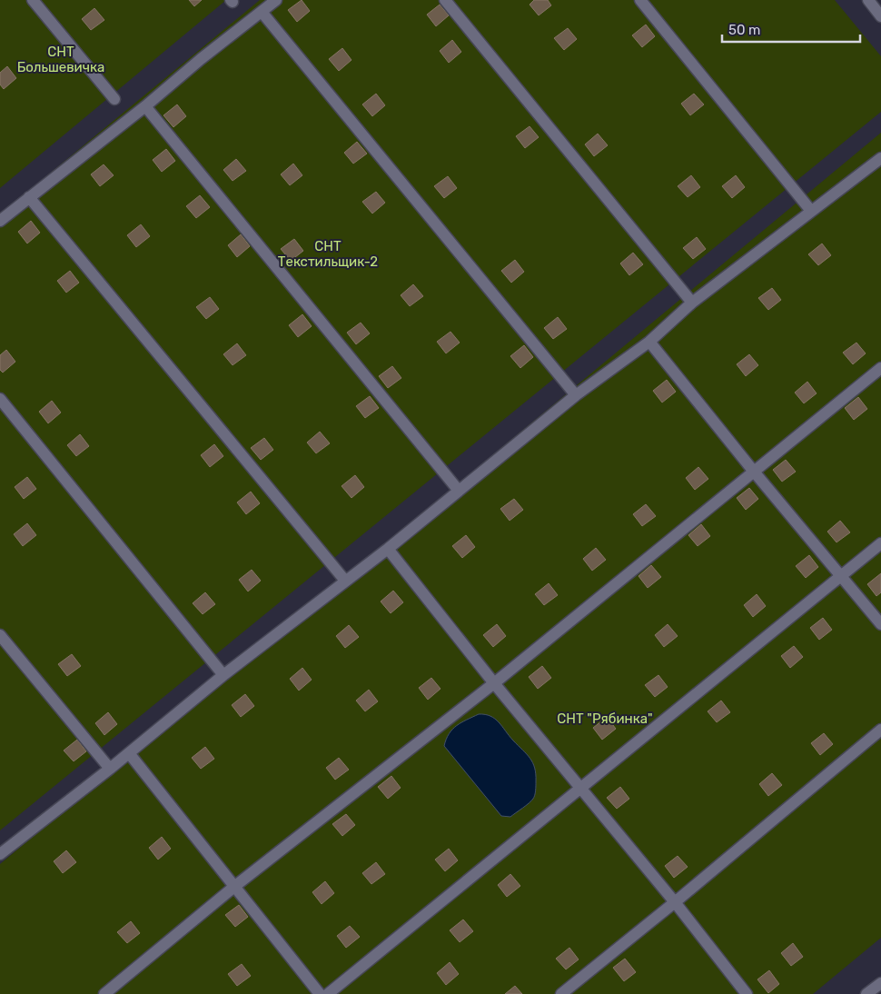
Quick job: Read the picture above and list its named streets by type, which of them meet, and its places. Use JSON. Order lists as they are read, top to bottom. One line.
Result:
{"parks":["СНТ Большевичка","СНТ Текстильщик-2","СНТ \"Рябинка\""],"scale_bar":"50 m"}
